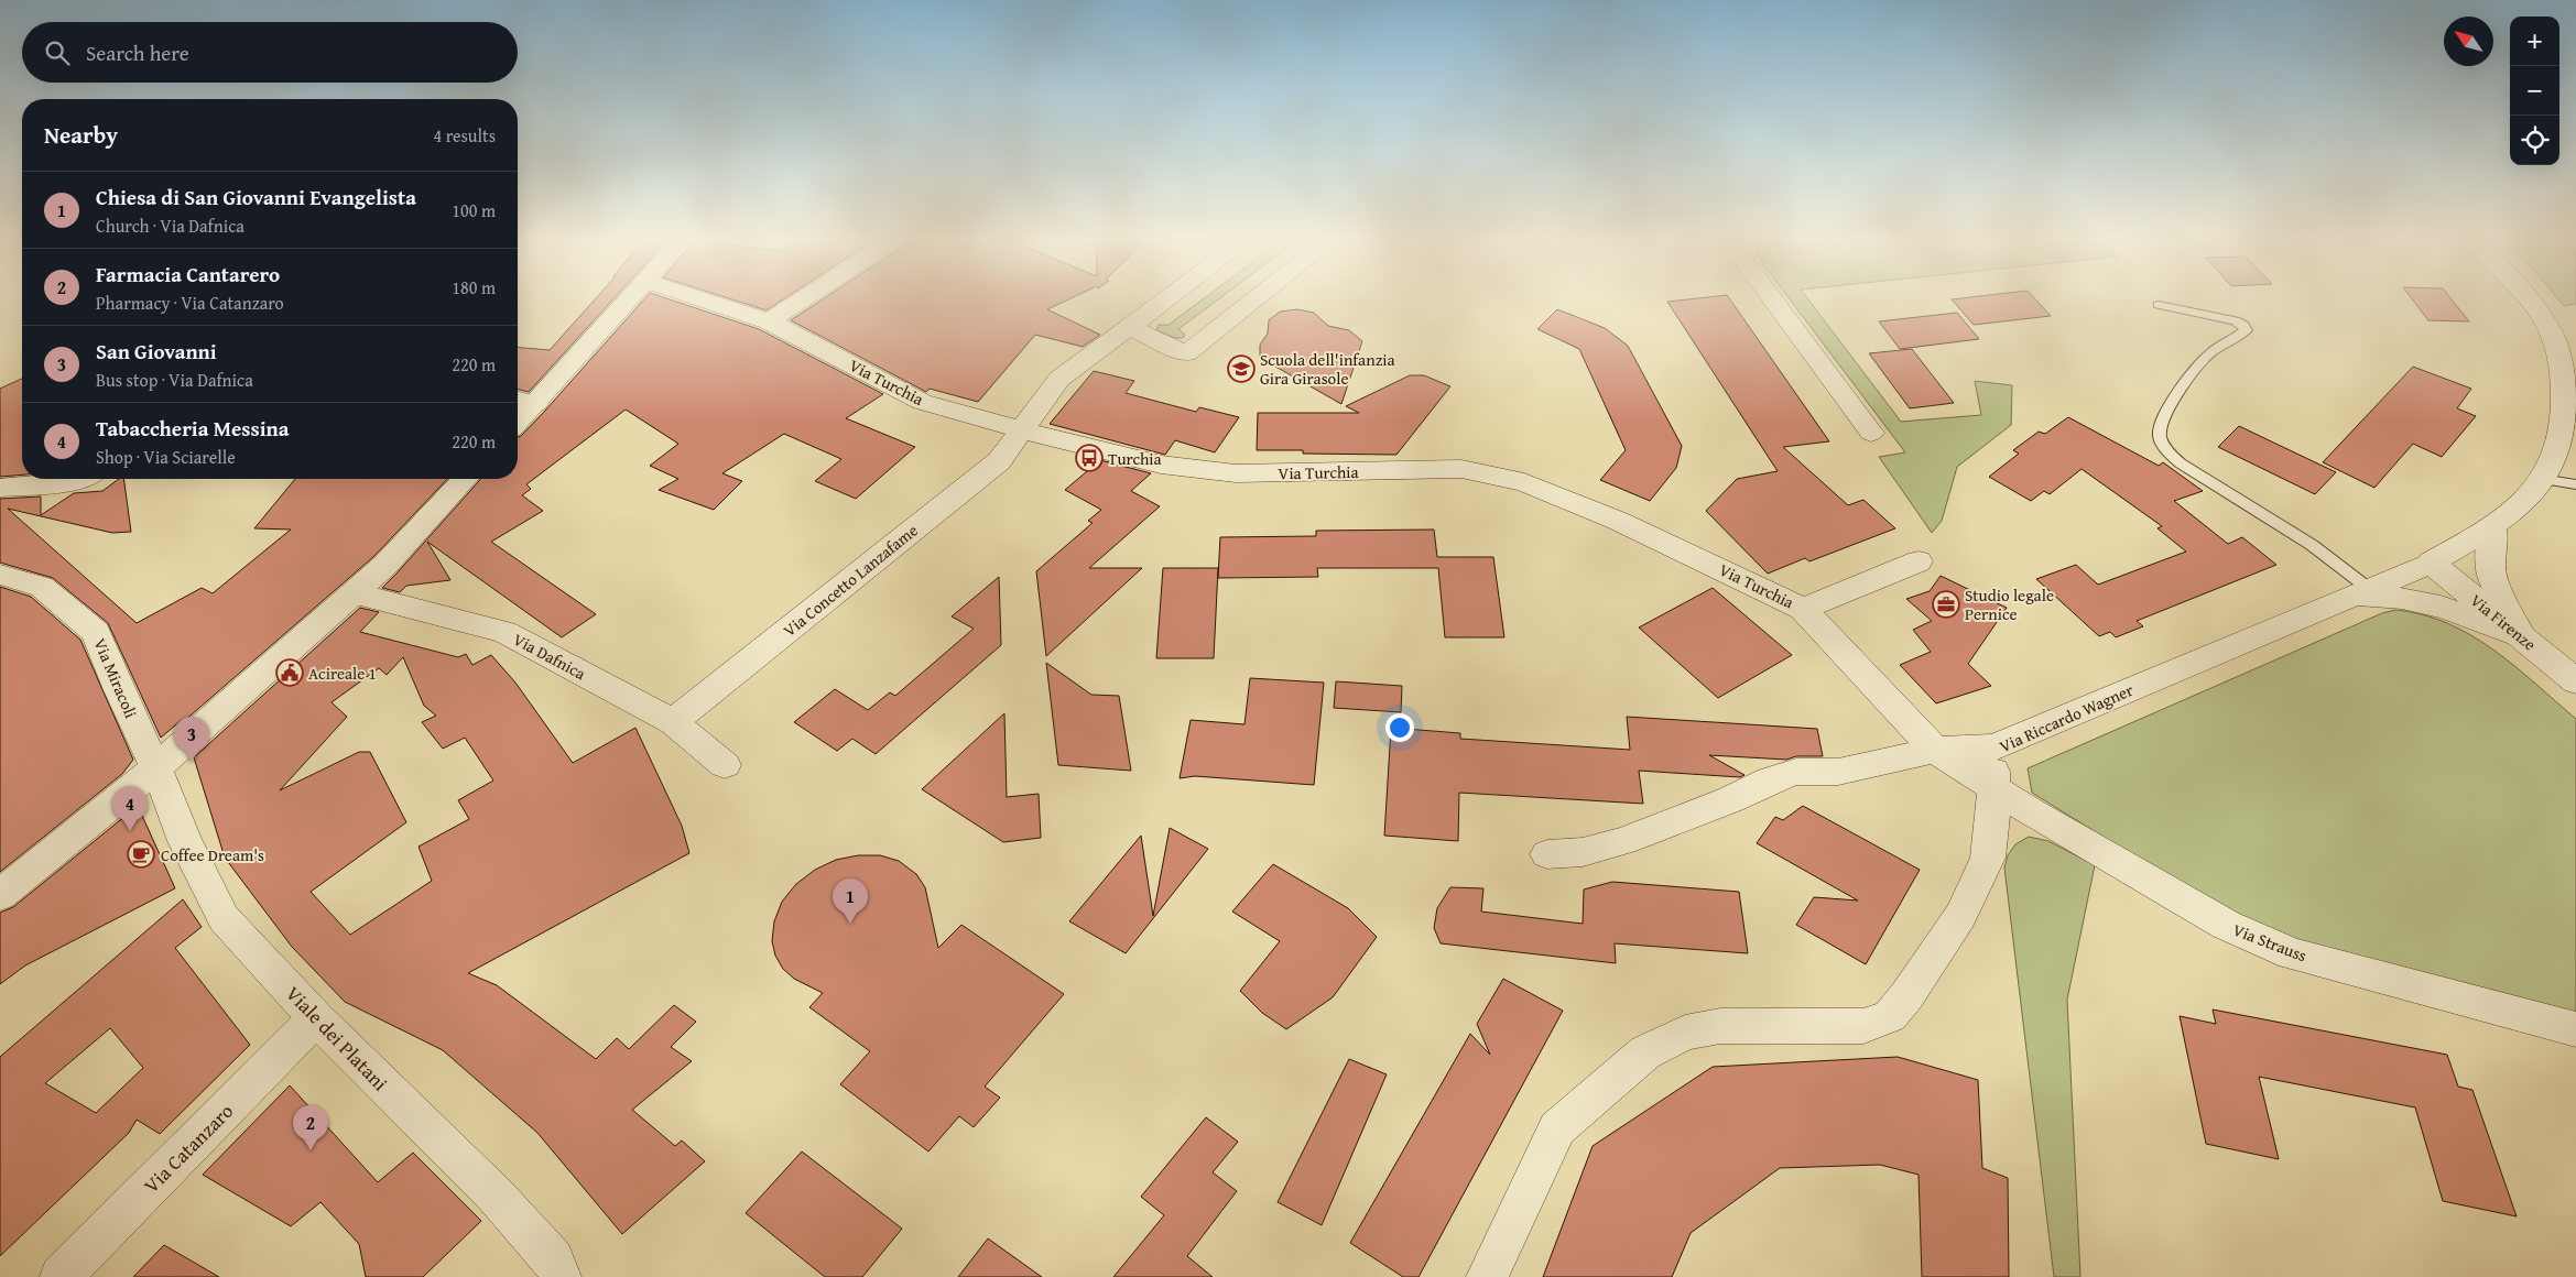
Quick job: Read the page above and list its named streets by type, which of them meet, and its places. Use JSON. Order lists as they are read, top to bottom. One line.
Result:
{"streets":{"street":["Via Turchia","Via Concetto Lanzafame","Via Firenze","Via Dafnica","Via Miracoli","Via Riccardo Wagner","Via Strauss","Viale dei Platani","Via Catanzaro"]},"crossings":[["Via Turchia","Via Concetto Lanzafame"],["Via Turchia","Via Riccardo Wagner"],["Via Turchia","Via Strauss"],["Via Concetto Lanzafame","Via Dafnica"],["Via Firenze","Via Riccardo Wagner"],["Via Miracoli","Viale dei Platani"],["Via Riccardo Wagner","Via Strauss"],["Viale dei Platani","Via Catanzaro"]],"places":{"school or university":["Scuola dell'infanzia Gira Girasole"],"bus stop":["Turchia"],"office":["Studio legale Pernice"],"public building":["Acireale 1"],"cafe":["Coffee Dream's"]},"north":"top left","page":{"map_buttons":["+","−"],"search":"Search here","heading":["Nearby","4 results"],"list":[{"mark":"1","name":"Chiesa di San Giovanni Evangelista","note":"Church · Via Dafnica","value":"100 m"},{"mark":"2","name":"Farmacia Cantarero","note":"Pharmacy · Via Catanzaro","value":"180 m"},{"mark":"3","name":"San Giovanni","note":"Bus stop · Via Dafnica","value":"220 m"},{"mark":"4","name":"Tabaccheria Messina","note":"Shop · Via Sciarelle","value":"220 m"}],"pins":["3","4","1","2"]}}
